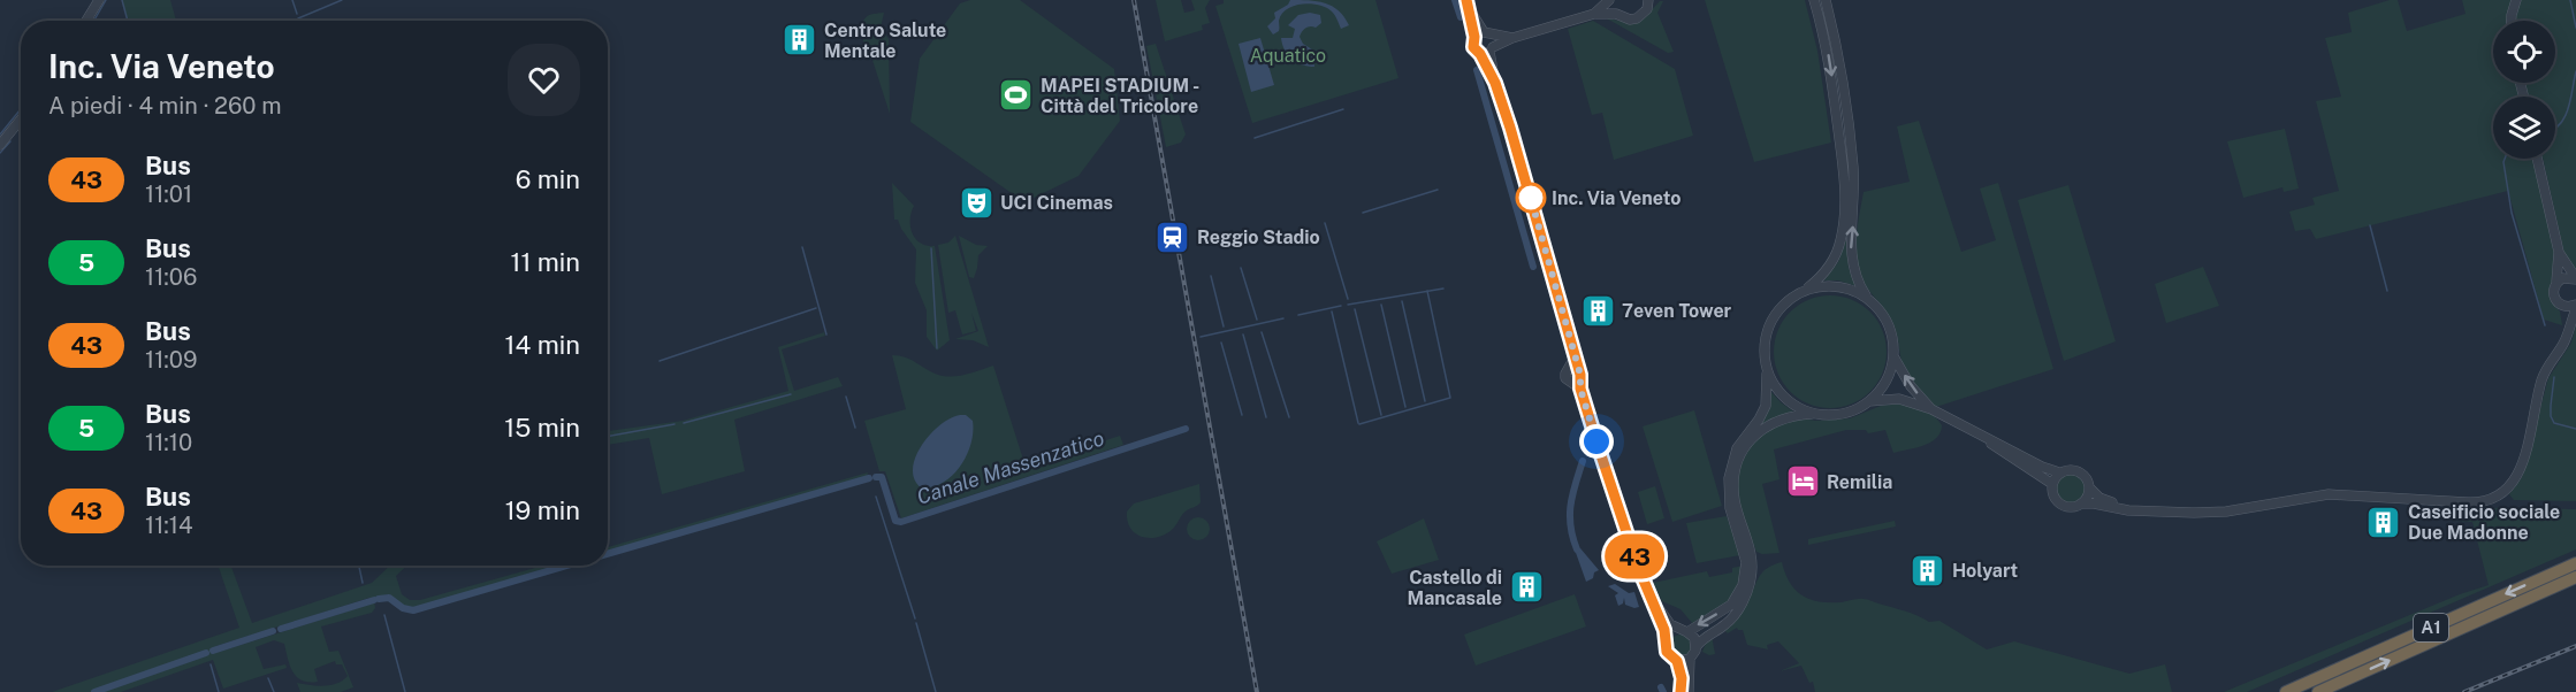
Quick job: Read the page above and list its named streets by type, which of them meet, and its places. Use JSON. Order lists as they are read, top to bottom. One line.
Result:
{"streets":{"highway":["A1"]},"water":["Canale Massenzatico"],"parks":["Aquatico"],"places":{"building":["Centro Salute Mentale","7even Tower","Caseificio sociale Due Madonne","Holyart","Castello di Mancasale"],"sports":["MAPEI STADIUM - Città del Tricolore"],"other":["Inc. Via Veneto"],"theatre":["UCI Cinemas"],"station":["Reggio Stadio"],"hotel":["Remilia"]},"lines":["bus line 43"],"page":{"on_map":"43","heading":["Inc. Via Veneto","A piedi · 4 min · 260 m"],"list":[{"mark":"43","name":"Bus","note":"11:01","value":"6 min"},{"mark":"5","name":"Bus","note":"11:06","value":"11 min"},{"mark":"43","name":"Bus","note":"11:09","value":"14 min"},{"mark":"5","name":"Bus","note":"11:10","value":"15 min"},{"mark":"43","name":"Bus","note":"11:14","value":"19 min"}]}}
